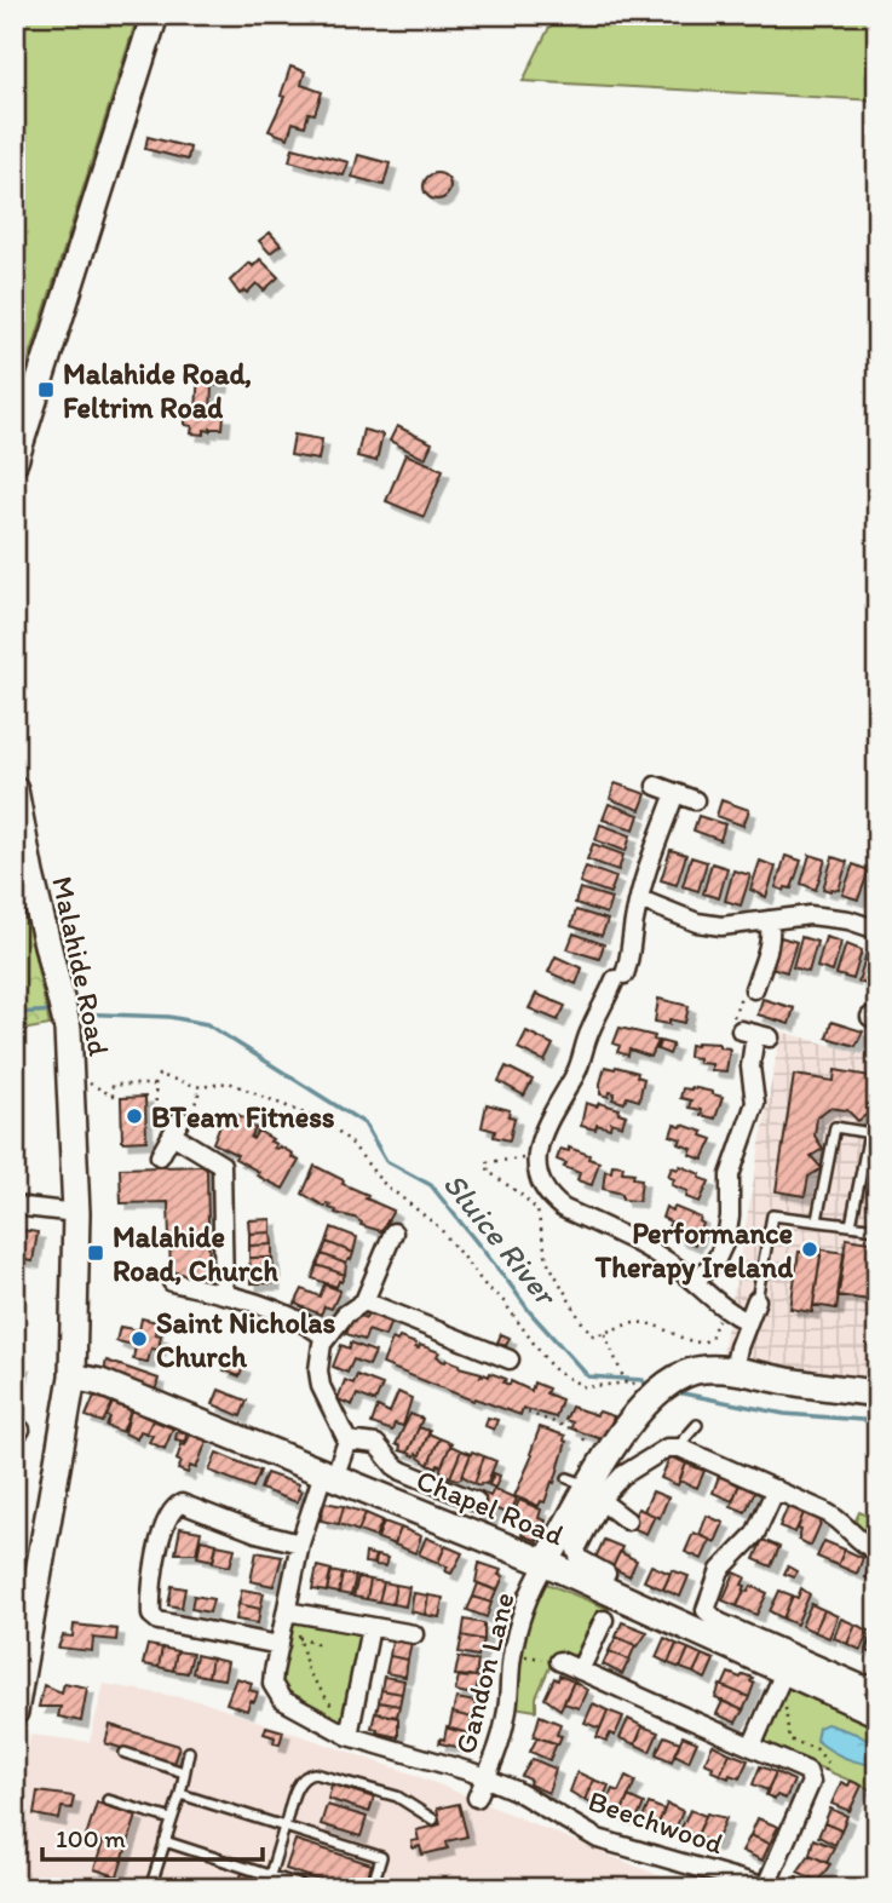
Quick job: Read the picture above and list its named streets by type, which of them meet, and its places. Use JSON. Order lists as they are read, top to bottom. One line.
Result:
{"streets":{"main road":["Malahide Road","Chapel Road"],"street":["Gandon Lane","Beechwood"]},"crossings":[["Malahide Road","Chapel Road"],["Chapel Road","Gandon Lane"],["Gandon Lane","Beechwood"]],"water":["Sluice River"],"places":{"transit":["Malahide Road, Feltrim Road","Malahide Road, Church"],"other":["BTeam Fitness","Performance Therapy Ireland","Saint Nicholas Church"]},"scale_bar":"100 m"}
